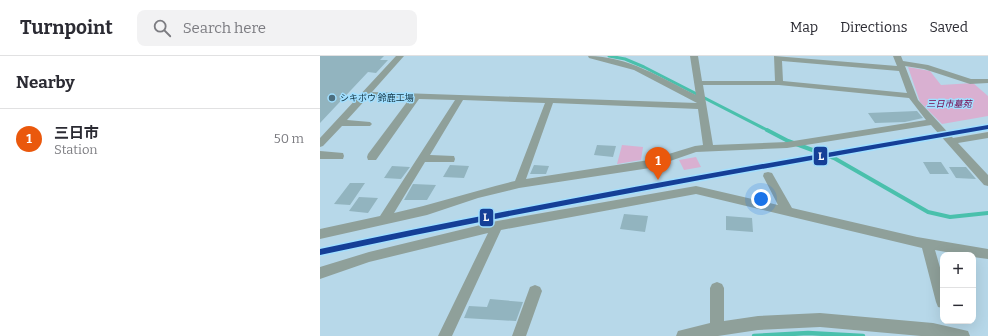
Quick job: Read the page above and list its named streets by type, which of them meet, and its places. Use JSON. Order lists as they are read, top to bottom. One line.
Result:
{"parks":["三日市墓苑"],"places":["シキボウ 鈴鹿工場"],"lines":["transit line L"],"page":{"header":"Turnpoint","search":"Search here","nav":["Map","Directions","Saved"],"heading":"Nearby","list":[{"mark":"1","name":"三日市","note":"Station","value":"50 m"}],"pins":"1","map_buttons":["+","−"]}}
